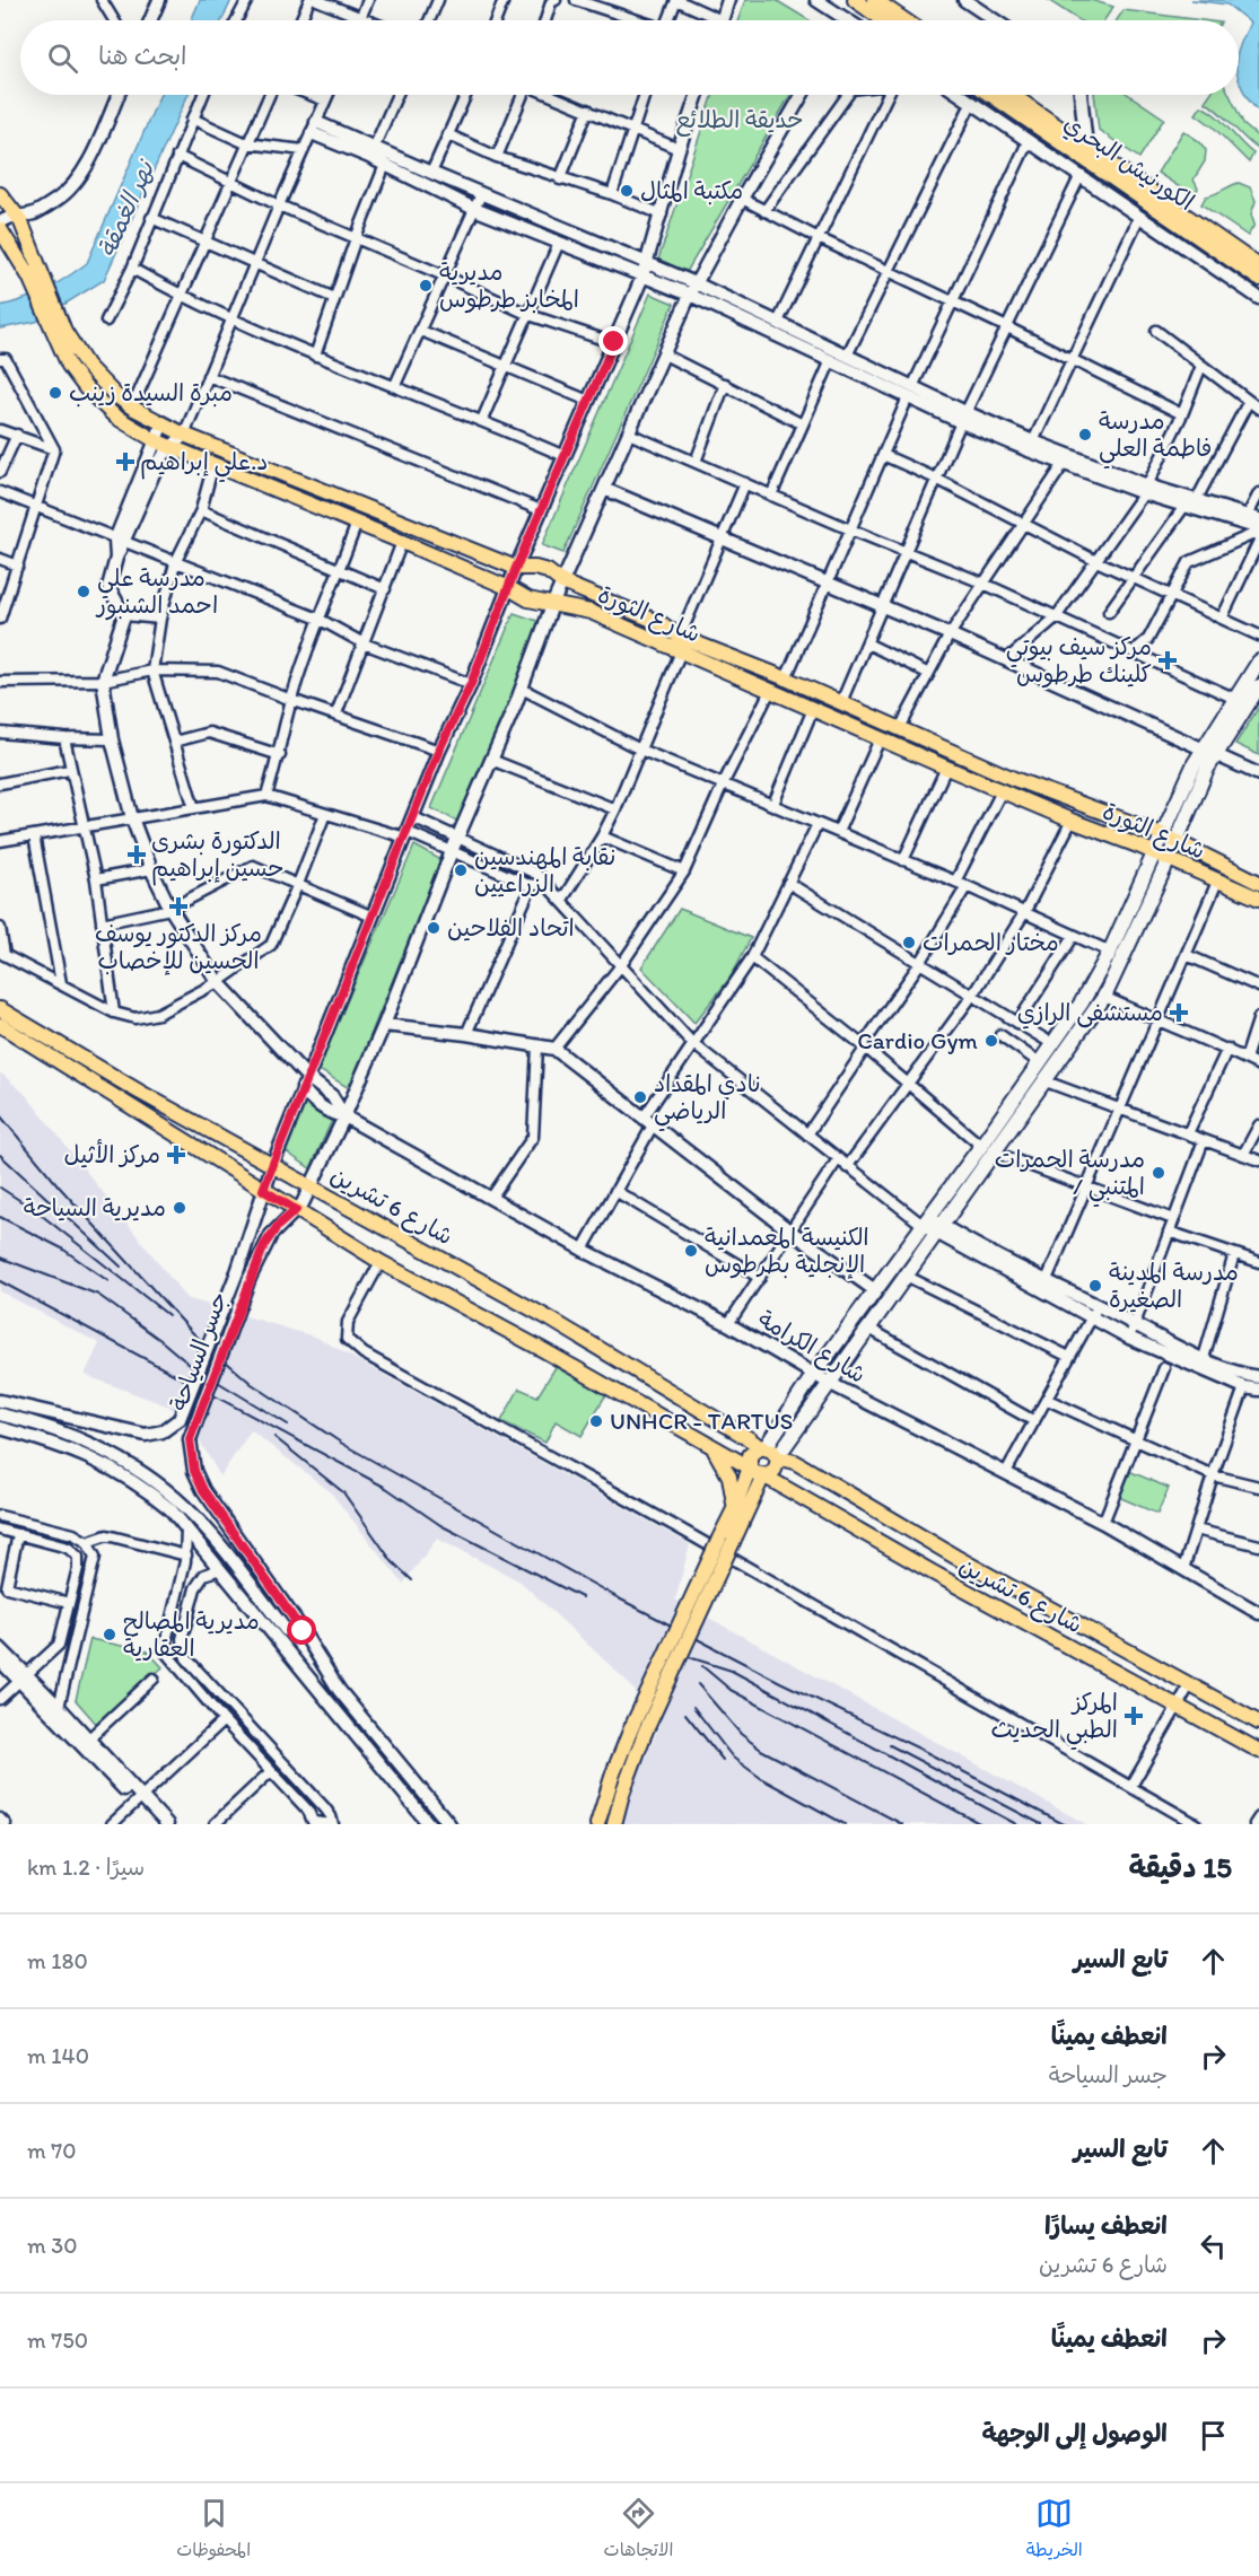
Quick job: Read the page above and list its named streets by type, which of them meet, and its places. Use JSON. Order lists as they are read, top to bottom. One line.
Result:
{"streets":{"main road":["الكورنيش البحري","شارع الثورة","شارع 6 تشرين"],"street":["شارع الكرامة","جسر السياحة"]},"crossings":[["شارع الثورة","جسر السياحة"],["شارع 6 تشرين","جسر السياحة"],["شارع الكرامة","جسر السياحة"]],"water":["نهر الغمقة"],"parks":["حديقة الطلائع"],"places":{"other":["مكتبة المثال","مديرية المخابز طرطوس","مبرة السيدة زينب","مدرسة فاطمة العلي","مدرسة علي احمد الشنبور","نقابة المهندسين الزراعيين","اتحاد الفلاحين","مختار الحمرات","Cardio Gym","نادي المقداد الرياضي","مدرسة الحمرات / المتنبي","مديرية السياحة","الكنيسة المعمدانية الإنجلية بطرطوس","مدرسة المدينة الصغيرة","UNHCR - TARTUS","مديرية المصالح العقارية"],"health":["د.علي إبراهيم","مركز سيف بيوتي كلينك طرطوس","الدكتورة بشرى حسين إبراهيم","مركز الدكتور يوسف الحسين للإخصاب","مستشفى الرازي","مركز الأثيل","المركز الطبي الحديث"]},"page":{"search":"ابحث هنا","heading":["15 دقيقة","سيرًا · 1.2 km"],"list":[["تابع السير","180 m"],["انعطف يمينًا","جسر السياحة","140 m"],["تابع السير","70 m"],["انعطف يسارًا","شارع 6 تشرين","30 m"],["انعطف يمينًا","750 m"],"الوصول إلى الوجهة"],"nav":["الخريطة","الاتجاهات","المحفوظات"]}}
